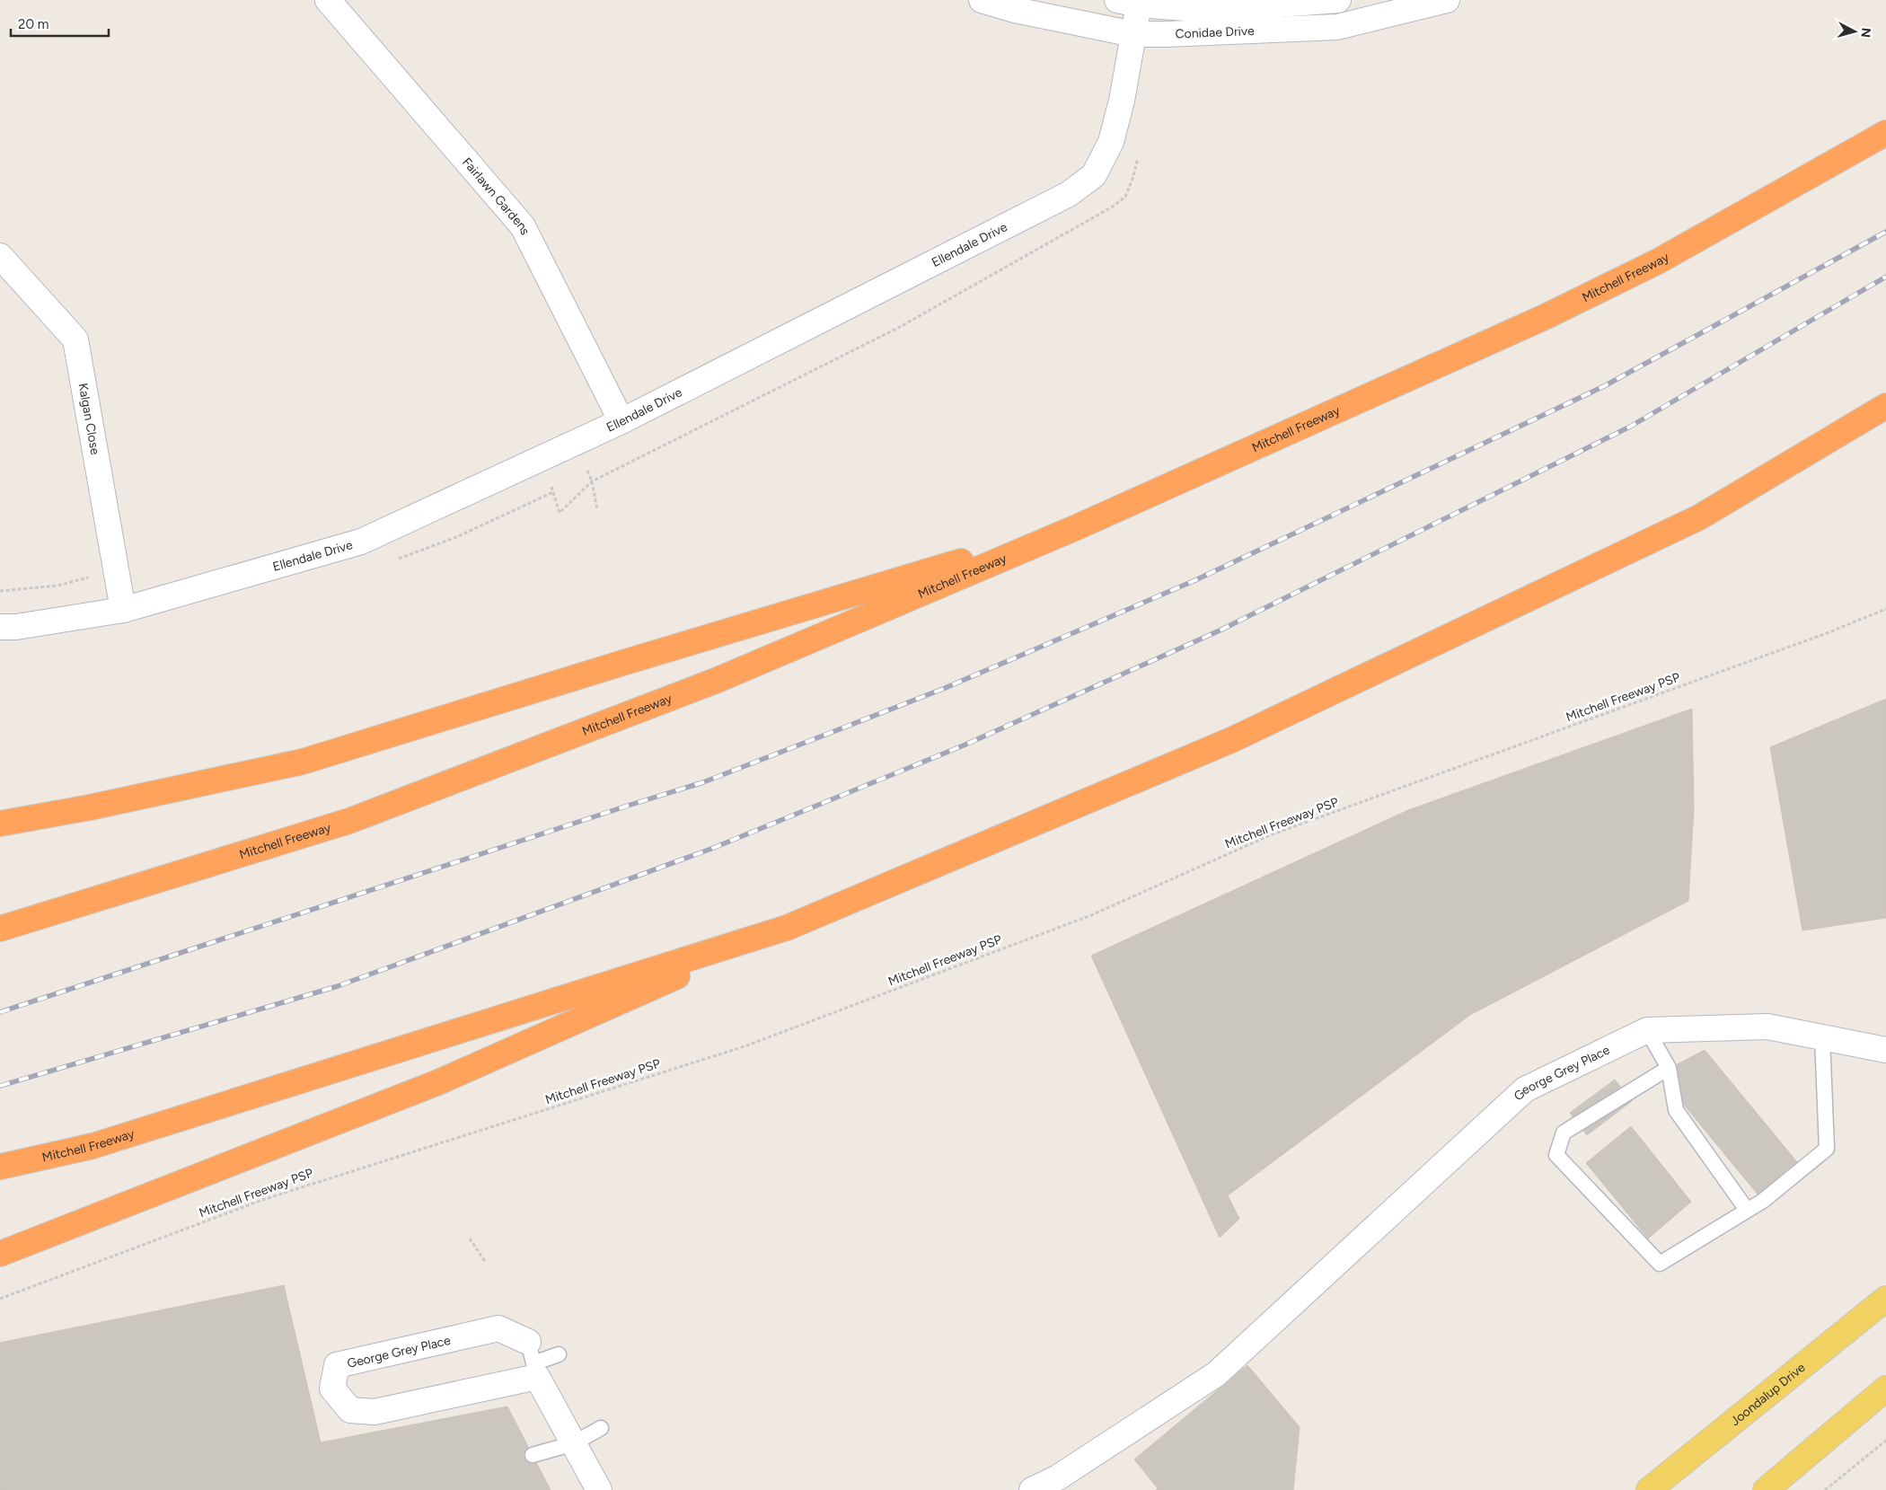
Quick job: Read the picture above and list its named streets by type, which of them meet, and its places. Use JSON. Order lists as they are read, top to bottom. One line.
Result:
{"streets":{"highway":["Mitchell Freeway"],"main road":["Joondalup Drive"],"street":["Conidae Drive","Fairlawn Gardens","Ellendale Drive","Kalgan Close","George Grey Place"],"path":["Mitchell Freeway PSP"]},"crossings":[["Conidae Drive","Ellendale Drive"],["Fairlawn Gardens","Ellendale Drive"],["Ellendale Drive","Kalgan Close"]],"scale_bar":"20 m","north":"right"}
